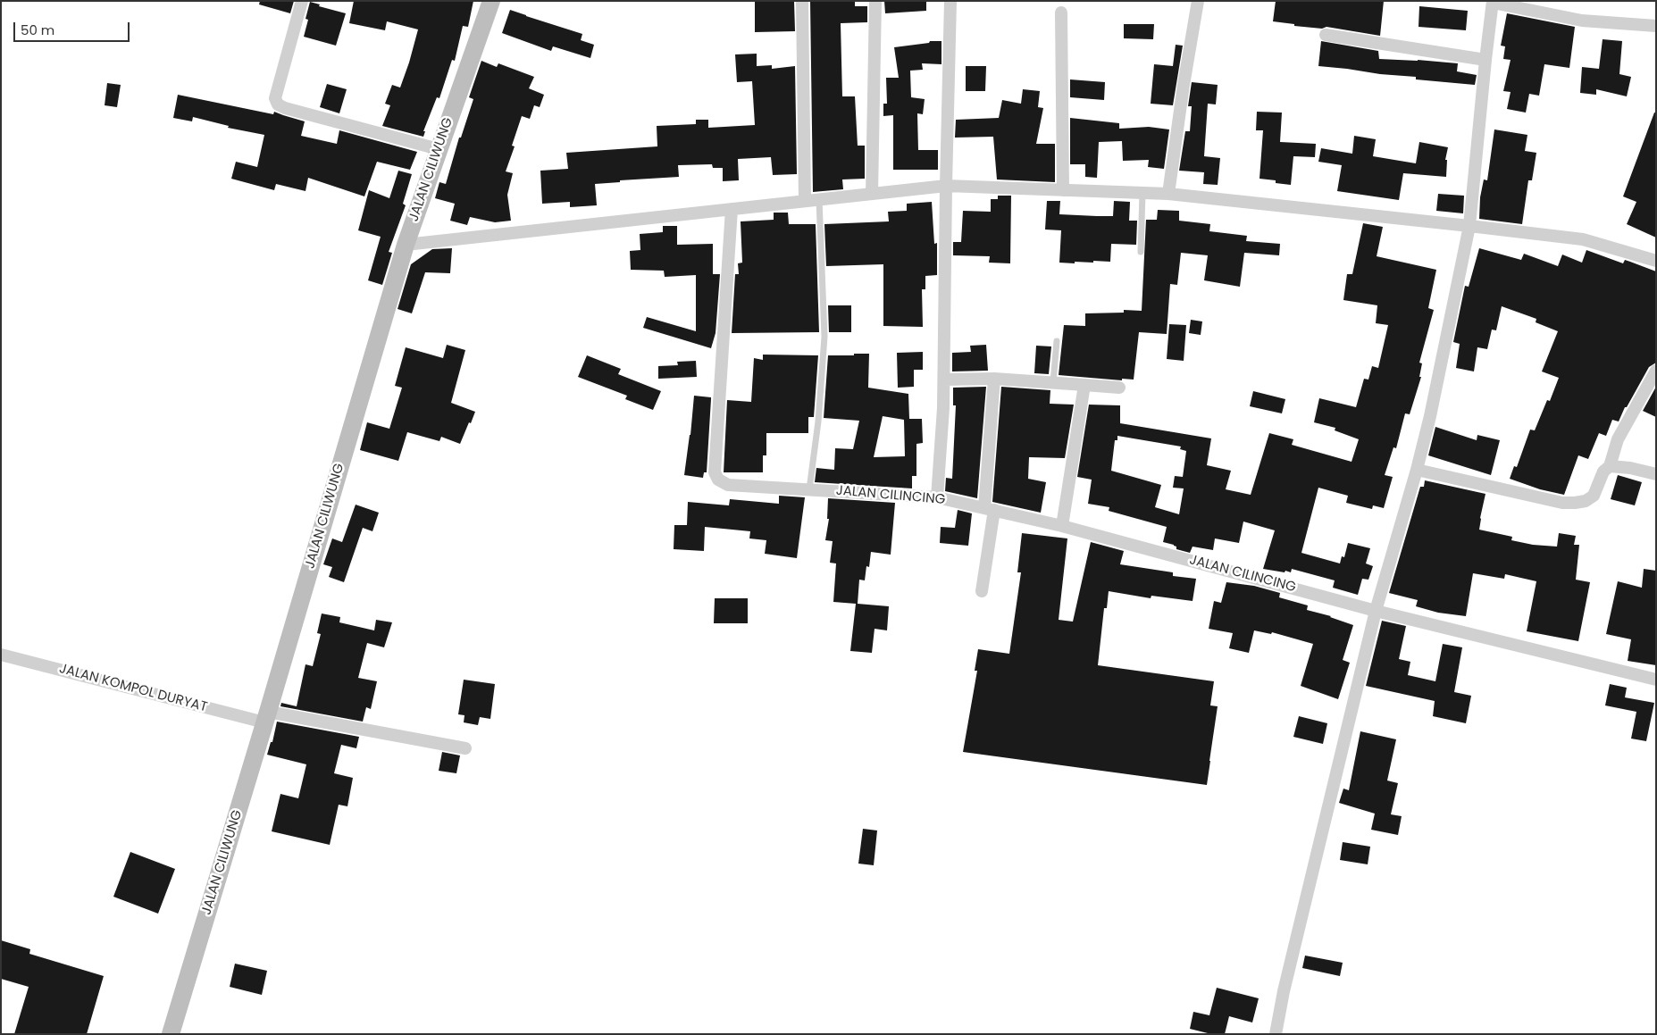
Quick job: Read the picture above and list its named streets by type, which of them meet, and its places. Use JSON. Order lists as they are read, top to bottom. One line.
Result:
{"streets":{"main road":["JALAN CILIWUNG"],"street":["JALAN CILINCING","JALAN KOMPOL DURYAT"]},"crossings":[["JALAN CILIWUNG","JALAN KOMPOL DURYAT"]],"scale_bar":"50 m"}
